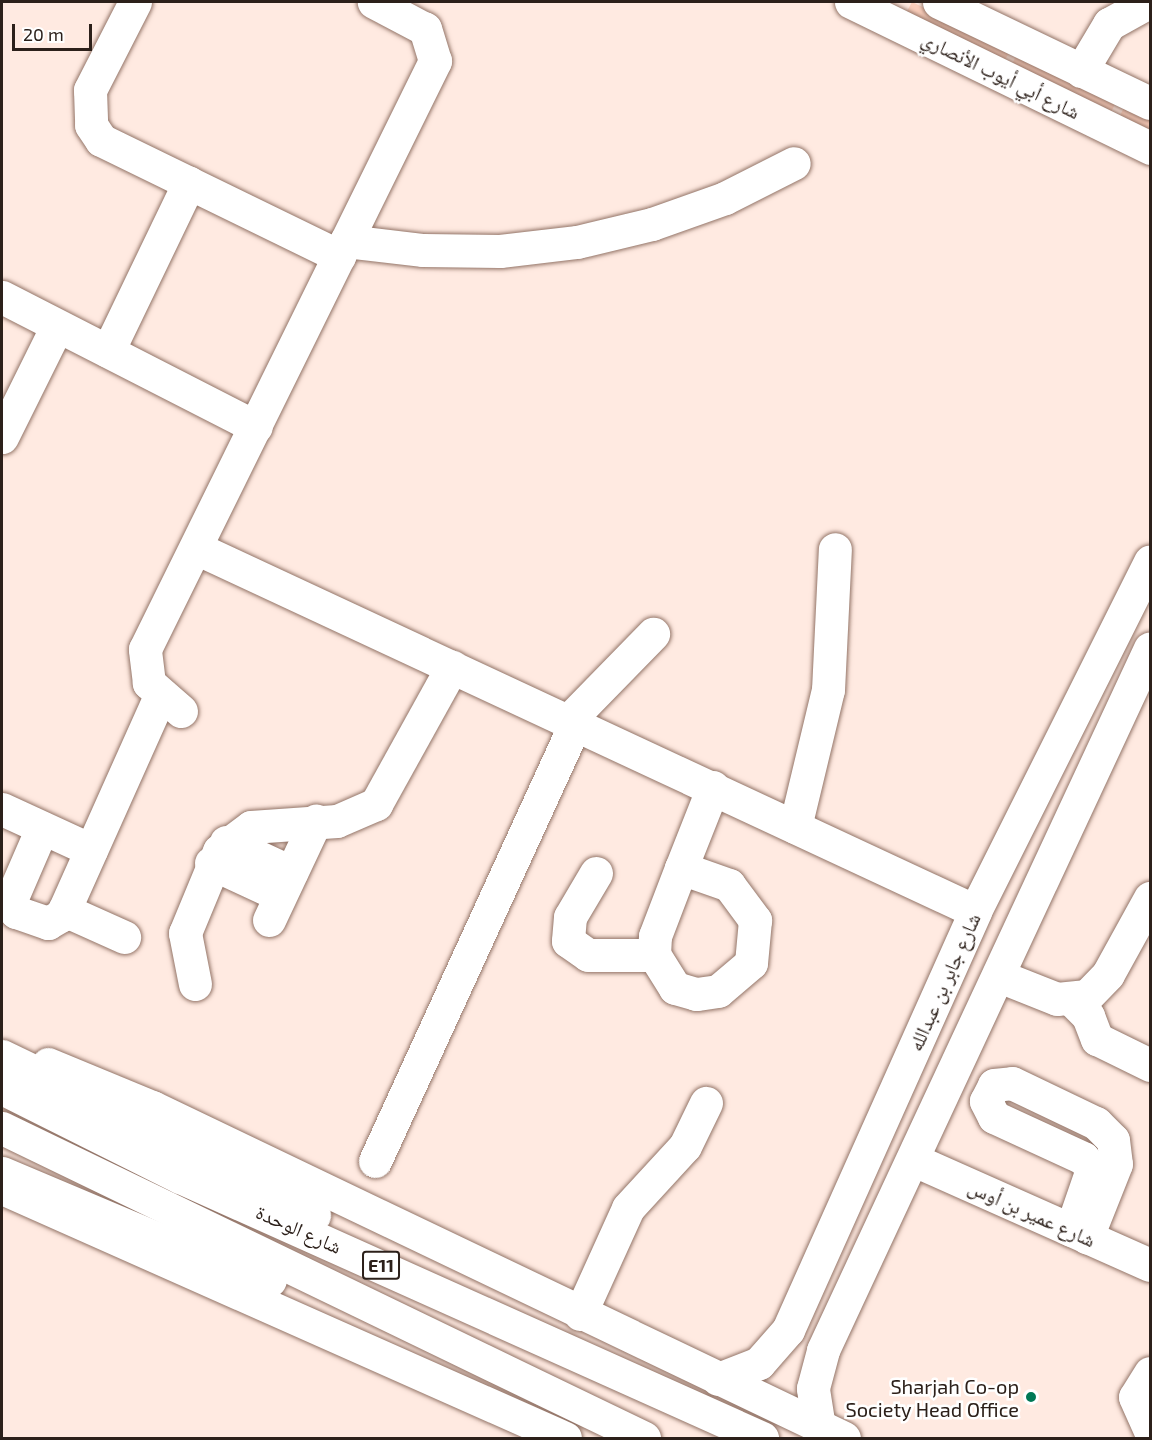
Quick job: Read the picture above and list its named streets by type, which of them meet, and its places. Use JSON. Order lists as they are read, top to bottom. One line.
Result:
{"streets":{"main road":["شارع أبي أيوب الأنصاري","شارع جابر بن عبدالله","شارع عمير بن أوس","شارع الوحدة","E11"]},"places":["Sharjah Co-op Society Head Office"],"scale_bar":"20 m"}
